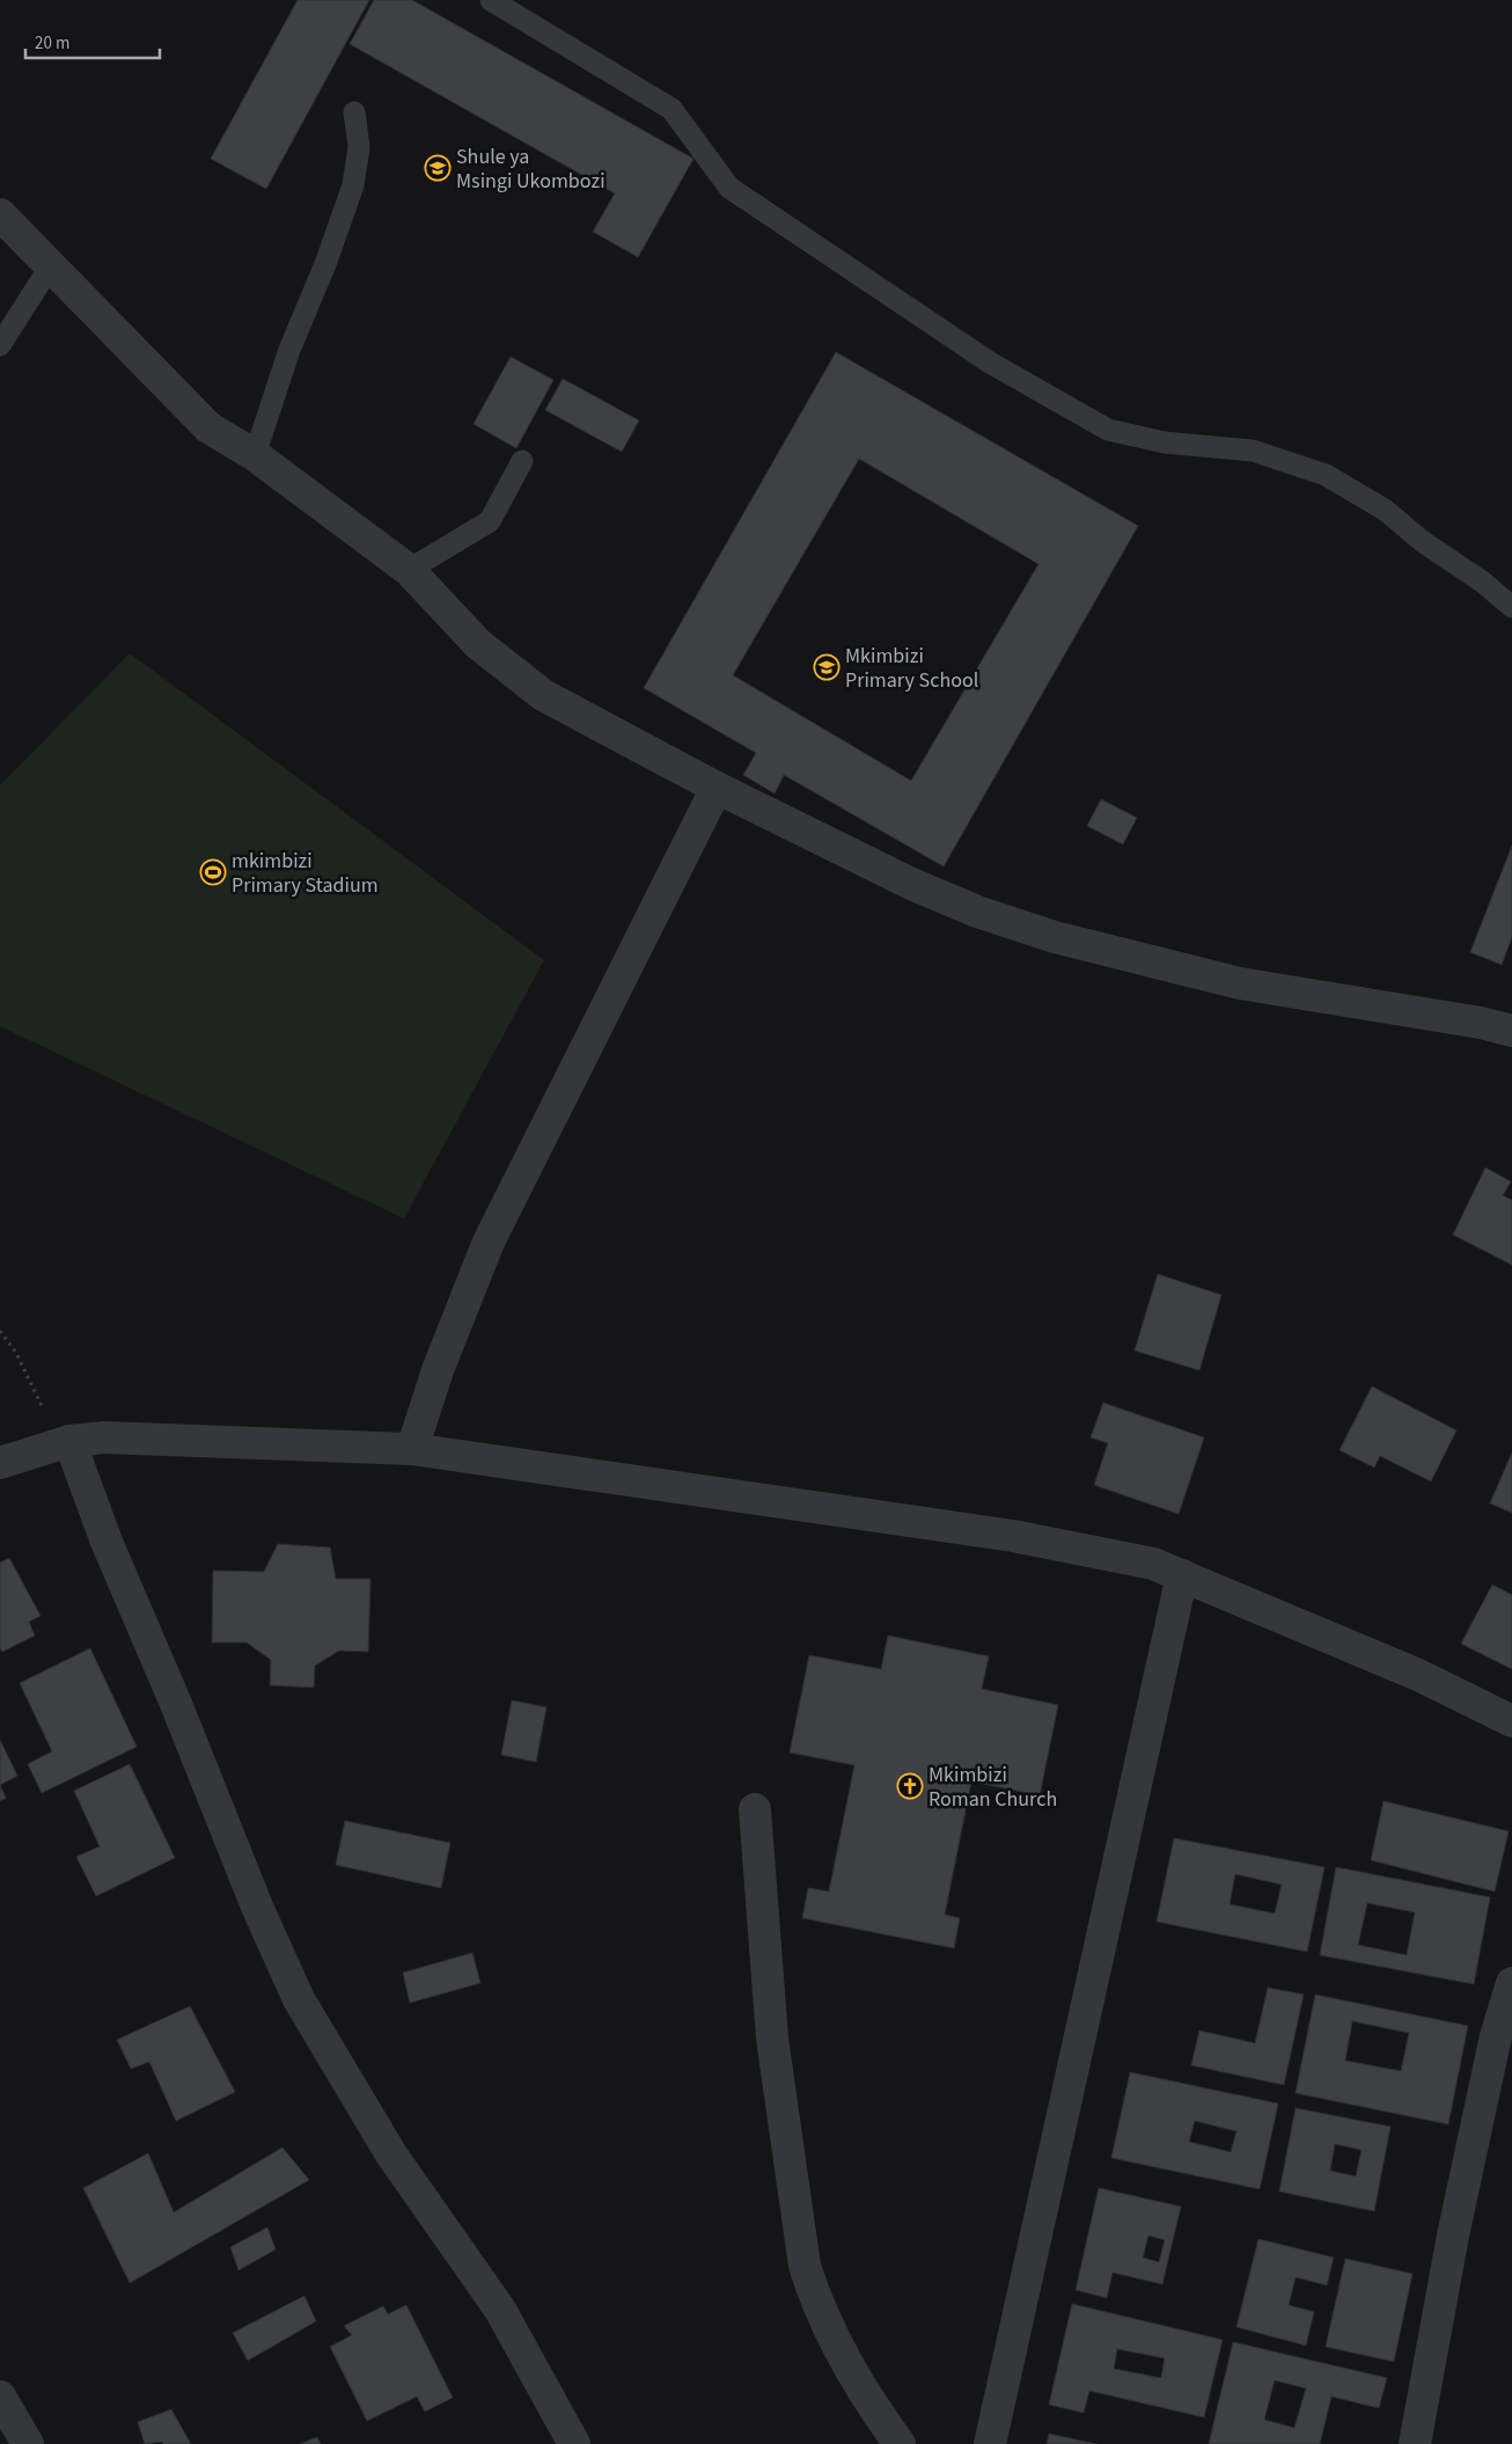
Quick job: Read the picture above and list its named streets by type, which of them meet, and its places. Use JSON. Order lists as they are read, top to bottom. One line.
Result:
{"places":{"school or university":["Shule ya Msingi Ukombozi","Mkimbizi Primary School"],"sports":["mkimbizi Primary Stadium"],"church":["Mkimbizi Roman Church"]},"scale_bar":"20 m"}
